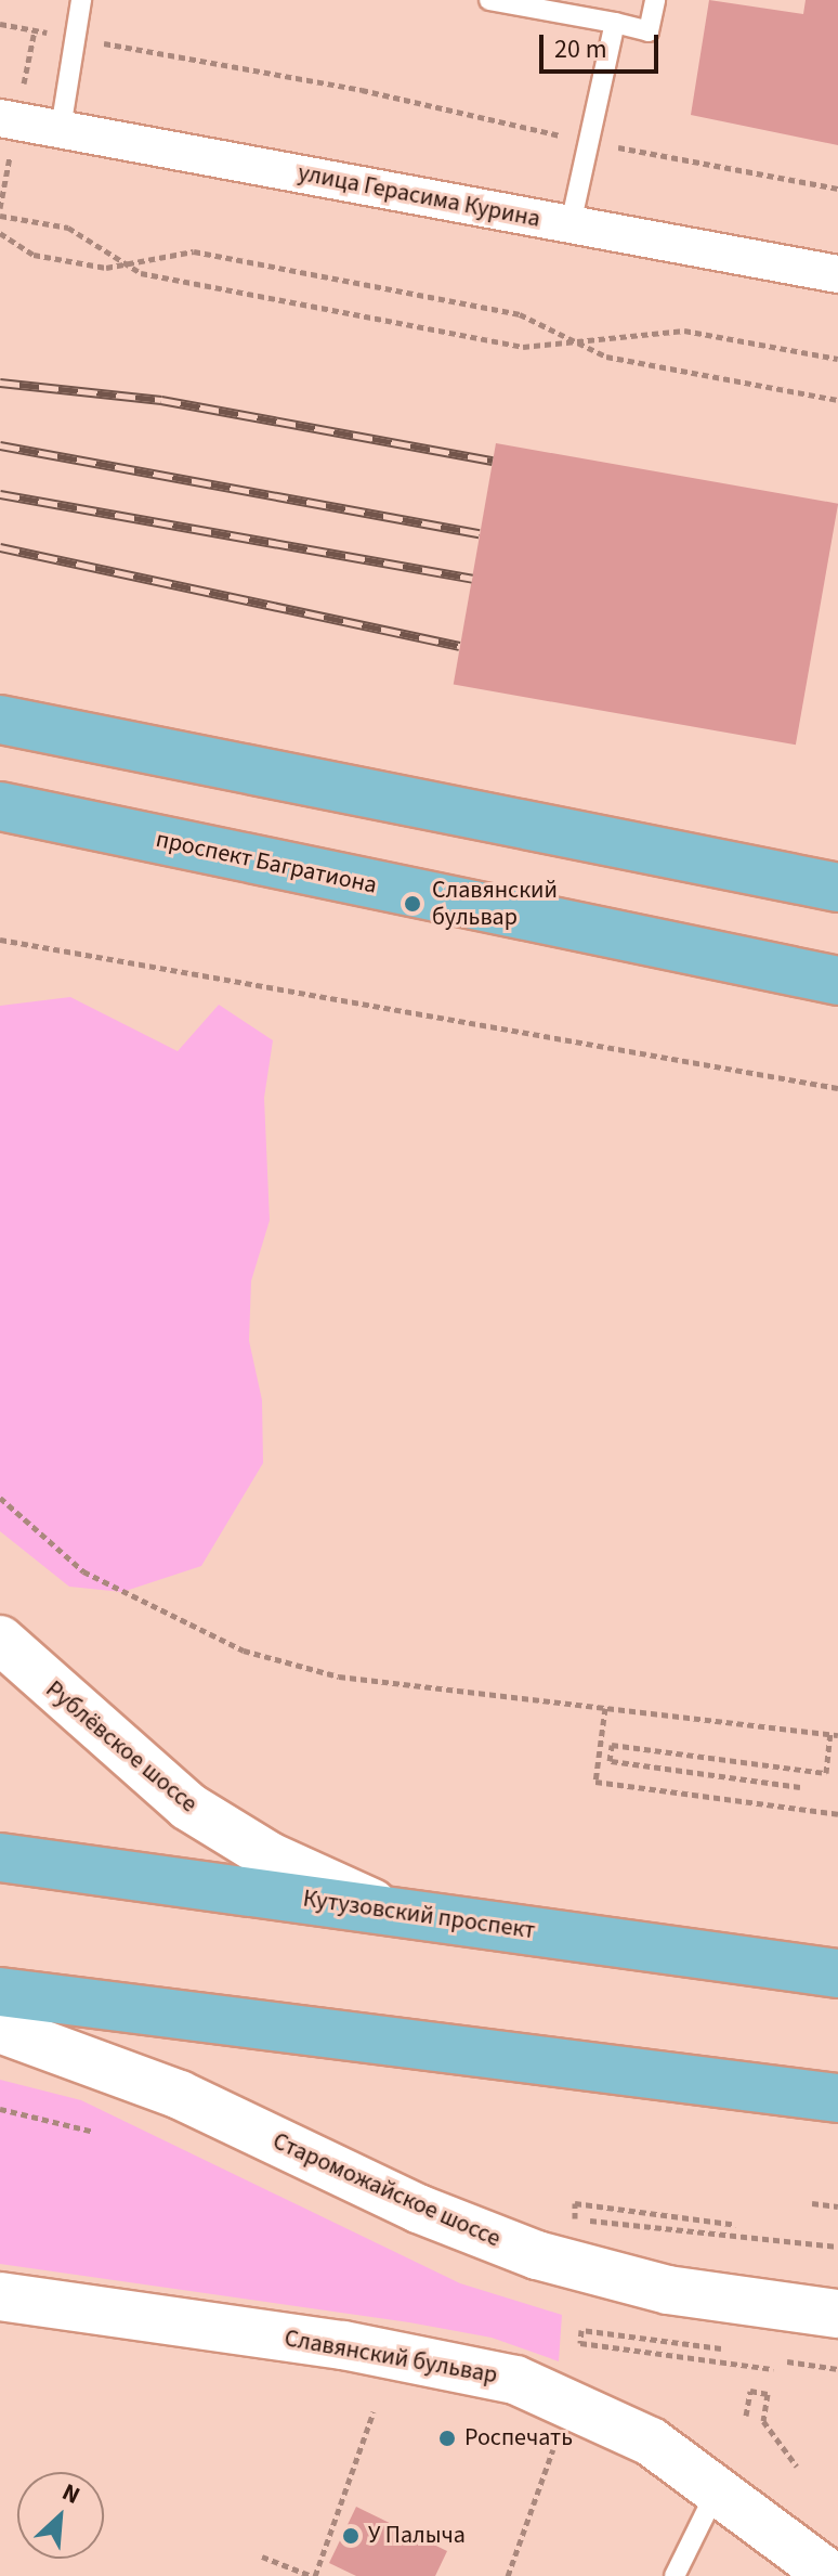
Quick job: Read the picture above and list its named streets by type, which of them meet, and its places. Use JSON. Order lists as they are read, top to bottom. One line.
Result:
{"streets":{"main road":["проспект Багратиона","Кутузовский проспект"],"street":["улица Герасима Курина","Рублёвское шоссе","Староможайское шоссе","Славянский бульвар"]},"crossings":[["Рублёвское шоссе","Кутузовский проспект"]],"places":["Славянский бульвар","Роспечать","У Палыча"],"scale_bar":"20 m","north":"top right"}
